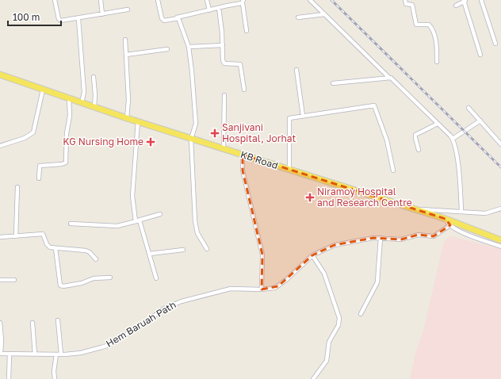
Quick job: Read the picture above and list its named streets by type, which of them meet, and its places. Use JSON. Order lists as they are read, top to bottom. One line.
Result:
{"streets":{"main road":["KB Road"],"street":["Hem Baruah Path"]},"places":{"health":["Sanjivani Hospital, Jorhat","KG Nursing Home","Niramoy Hospital and Research Centre"]},"scale_bar":"100 m"}
